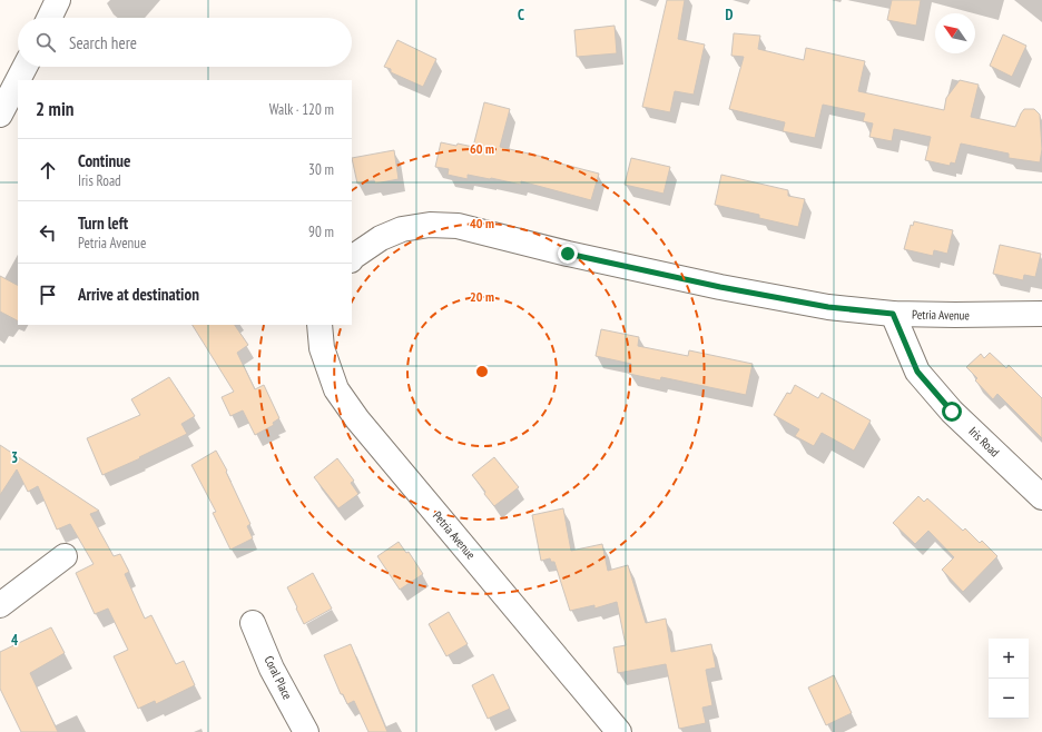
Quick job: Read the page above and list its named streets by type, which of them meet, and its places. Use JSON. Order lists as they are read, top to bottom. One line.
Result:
{"streets":{"street":["Petria Avenue","Iris Road","Coral Place"]},"crossings":[["Petria Avenue","Iris Road"]],"north":"top left","page":{"search":"Search here","heading":["2 min","Walk · 120 m"],"list":[["Continue","Iris Road","30 m"],["Turn left","Petria Avenue","90 m"],"Arrive at destination"],"map_buttons":["+","−"]},"grid":{"columns":["C","D"],"rows":["3","4"]},"rings":["60 m","40 m","20 m"]}
